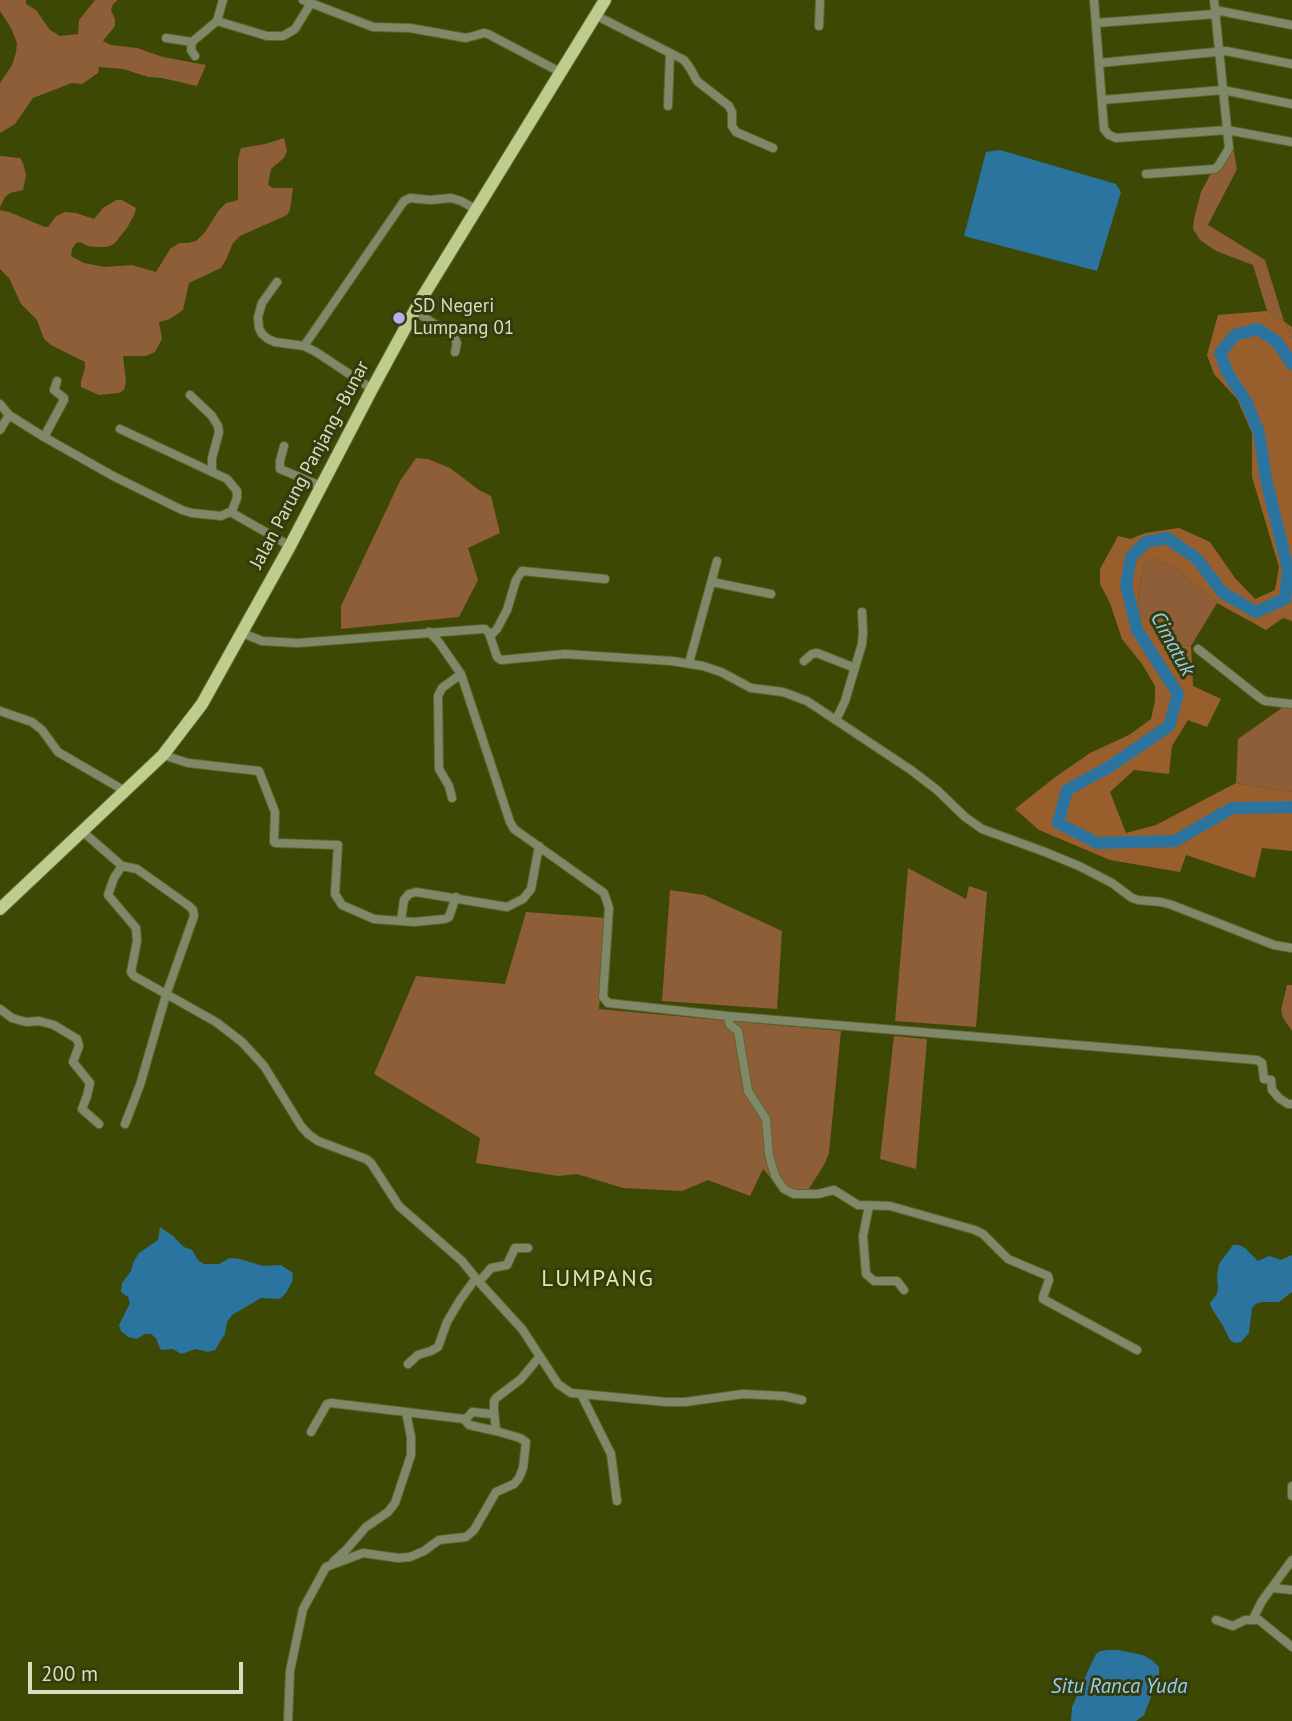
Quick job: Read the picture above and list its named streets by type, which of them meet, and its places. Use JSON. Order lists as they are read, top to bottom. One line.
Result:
{"streets":{"main road":["Jalan Parung Panjang–Bunar"]},"districts":["LUMPANG"],"water":["Cimatuk","Situ Ranca Yuda"],"places":["SD Negeri Lumpang 01"],"scale_bar":"200 m"}
